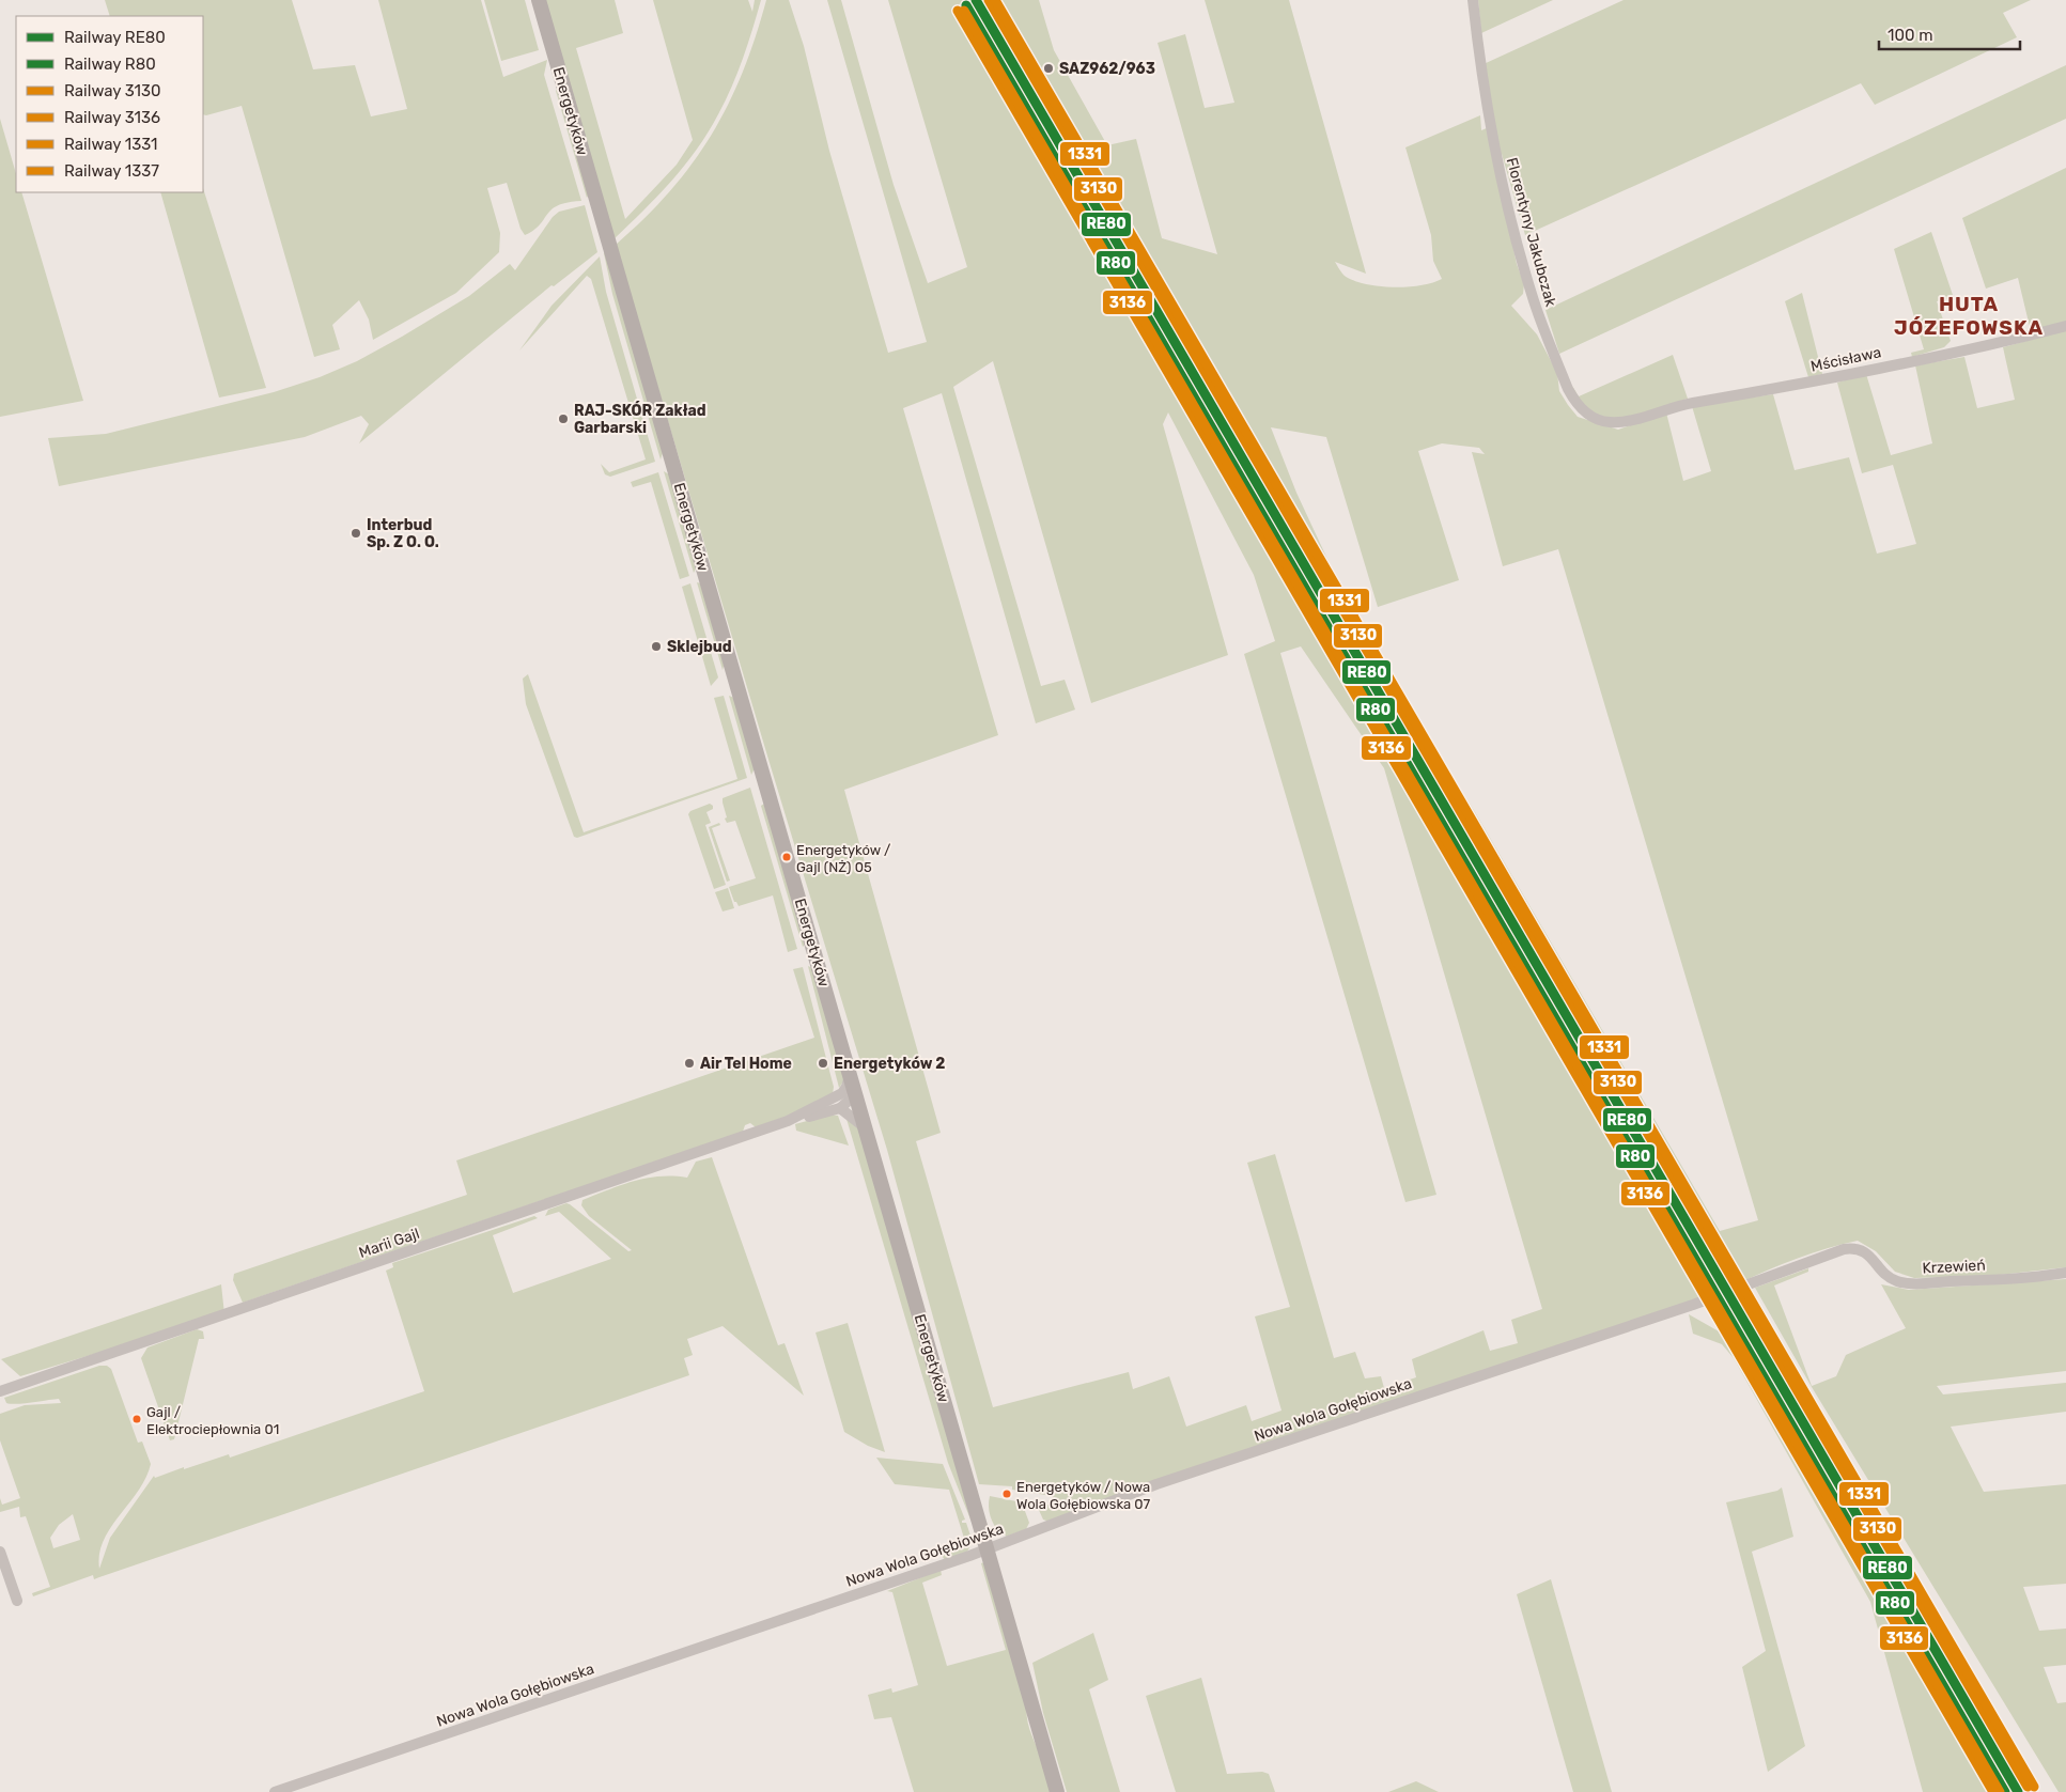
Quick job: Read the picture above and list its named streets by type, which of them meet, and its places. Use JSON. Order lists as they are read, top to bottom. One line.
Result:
{"streets":{"main road":["Energetyków"],"street":["Florentyny Jakubczak","Mścisława","Marii Gajl","Krzewień","Nowa Wola Gołębiowska"]},"crossings":[["Energetyków","Marii Gajl"],["Energetyków","Nowa Wola Gołębiowska"],["Florentyny Jakubczak","Mścisława"],["Krzewień","Nowa Wola Gołębiowska"]],"districts":["HUTA JÓZEFOWSKA"],"places":["SAZ962/963","RAJ-SKÓR Zakład Garbarski","Interbud Sp. Z O. O.","Sklejbud","Energetyków / Gajl (NŻ) 05","Air Tel Home","Energetyków 2","Gajl / Elektrociepłownia 01","Energetyków / Nowa Wola Gołębiowska 07"],"lines":["rail line RE80","rail line 3130","rail line 1331","rail line R80","rail line 3136","rail line 1337"],"legend":["Railway RE80","Railway R80","Railway 3130","Railway 3136","Railway 1331","Railway 1337"],"scale_bar":"100 m"}
